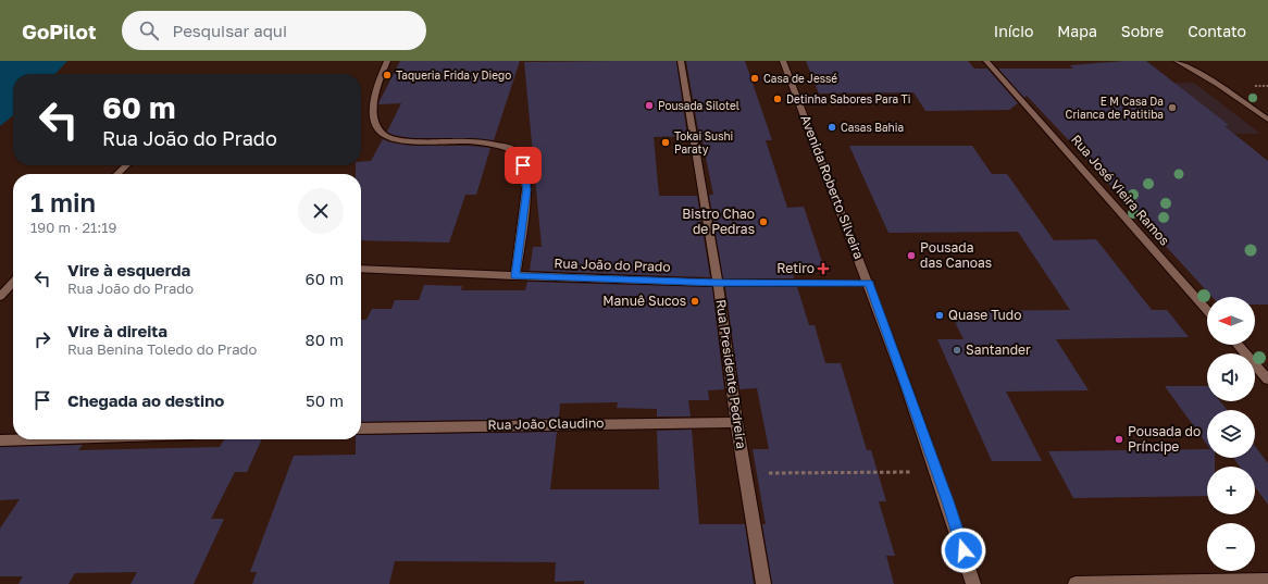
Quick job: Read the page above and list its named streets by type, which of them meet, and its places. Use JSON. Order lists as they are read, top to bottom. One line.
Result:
{"streets":{"street":["Avenida Roberto Silveira","Rua José Vieira Ramos","Rua João do Prado","Rua Presidente Pedreira","Rua João Claudino"]},"crossings":[["Avenida Roberto Silveira","Rua João do Prado"],["Rua João do Prado","Rua Presidente Pedreira"],["Rua Presidente Pedreira","Rua João Claudino"]],"places":{"other":["Taqueria Frida y Diego","Casa de Jessé","Detinha Sabores Para Ti","Pousada Silotel","E M Casa Da Crianca de Patitiba","Casas Bahia","Tokai Sushi Paraty","Bistro Chao de Pedras","Pousada das Canoas","Manuê Sucos","Quase Tudo","Santander","Pousada do Príncipe"],"health":["Retiro"]},"north":"left","page":{"header":"GoPilot","search":"Pesquisar aqui","nav":["Início","Mapa","Sobre","Contato"],"turn":["60 m","Rua João do Prado"],"heading":["1 min","190 m · 21:19"],"list":[{"name":"Vire à esquerda","note":"Rua João do Prado","value":"60 m"},{"name":"Vire à direita","note":"Rua Benina Toledo do Prado","value":"80 m"},{"name":"Chegada ao destino","value":"50 m"}],"map_buttons":["+","−"]}}
